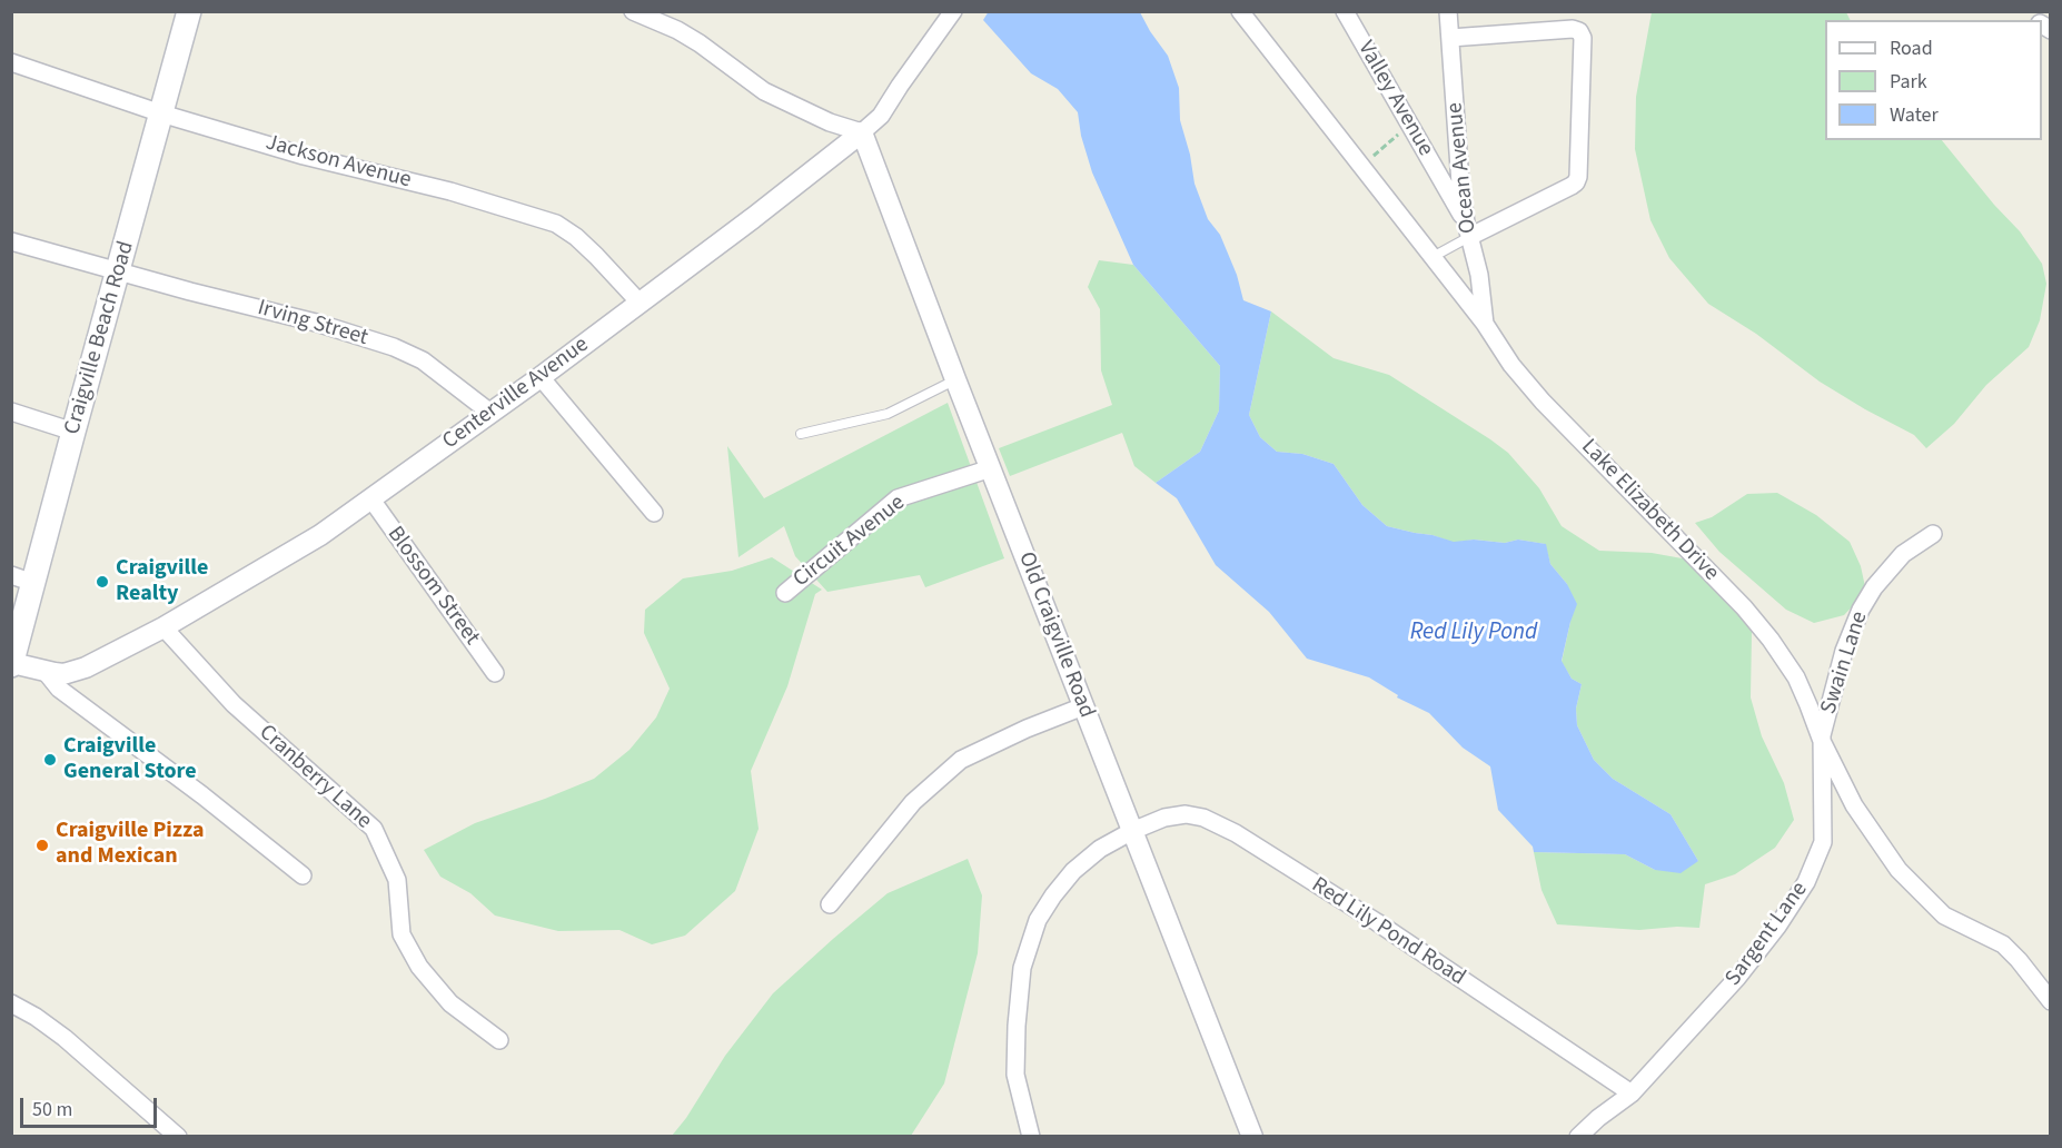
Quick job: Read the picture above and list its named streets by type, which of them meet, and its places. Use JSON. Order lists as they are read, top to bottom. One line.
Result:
{"streets":{"main road":["Craigville Beach Road"],"street":["Valley Avenue","Jackson Avenue","Ocean Avenue","Irving Street","Centerville Avenue","Lake Elizabeth Drive","Circuit Avenue","Blossom Street","Old Craigville Road","Swain Lane","Cranberry Lane","Red Lily Pond Road","Sargent Lane"]},"crossings":[["Valley Avenue","Ocean Avenue"],["Jackson Avenue","Craigville Beach Road"],["Jackson Avenue","Centerville Avenue"],["Ocean Avenue","Lake Elizabeth Drive"],["Irving Street","Craigville Beach Road"],["Irving Street","Centerville Avenue"],["Craigville Beach Road","Centerville Avenue"],["Centerville Avenue","Blossom Street"],["Centerville Avenue","Old Craigville Road"],["Centerville Avenue","Cranberry Lane"],["Lake Elizabeth Drive","Swain Lane"],["Lake Elizabeth Drive","Sargent Lane"],["Circuit Avenue","Old Craigville Road"],["Old Craigville Road","Red Lily Pond Road"],["Swain Lane","Sargent Lane"],["Red Lily Pond Road","Sargent Lane"]],"water":["Red Lily Pond"],"places":["Craigville Realty","Craigville General Store","Craigville Pizza and Mexican"],"legend":["Road","Park","Water"],"scale_bar":"50 m"}
